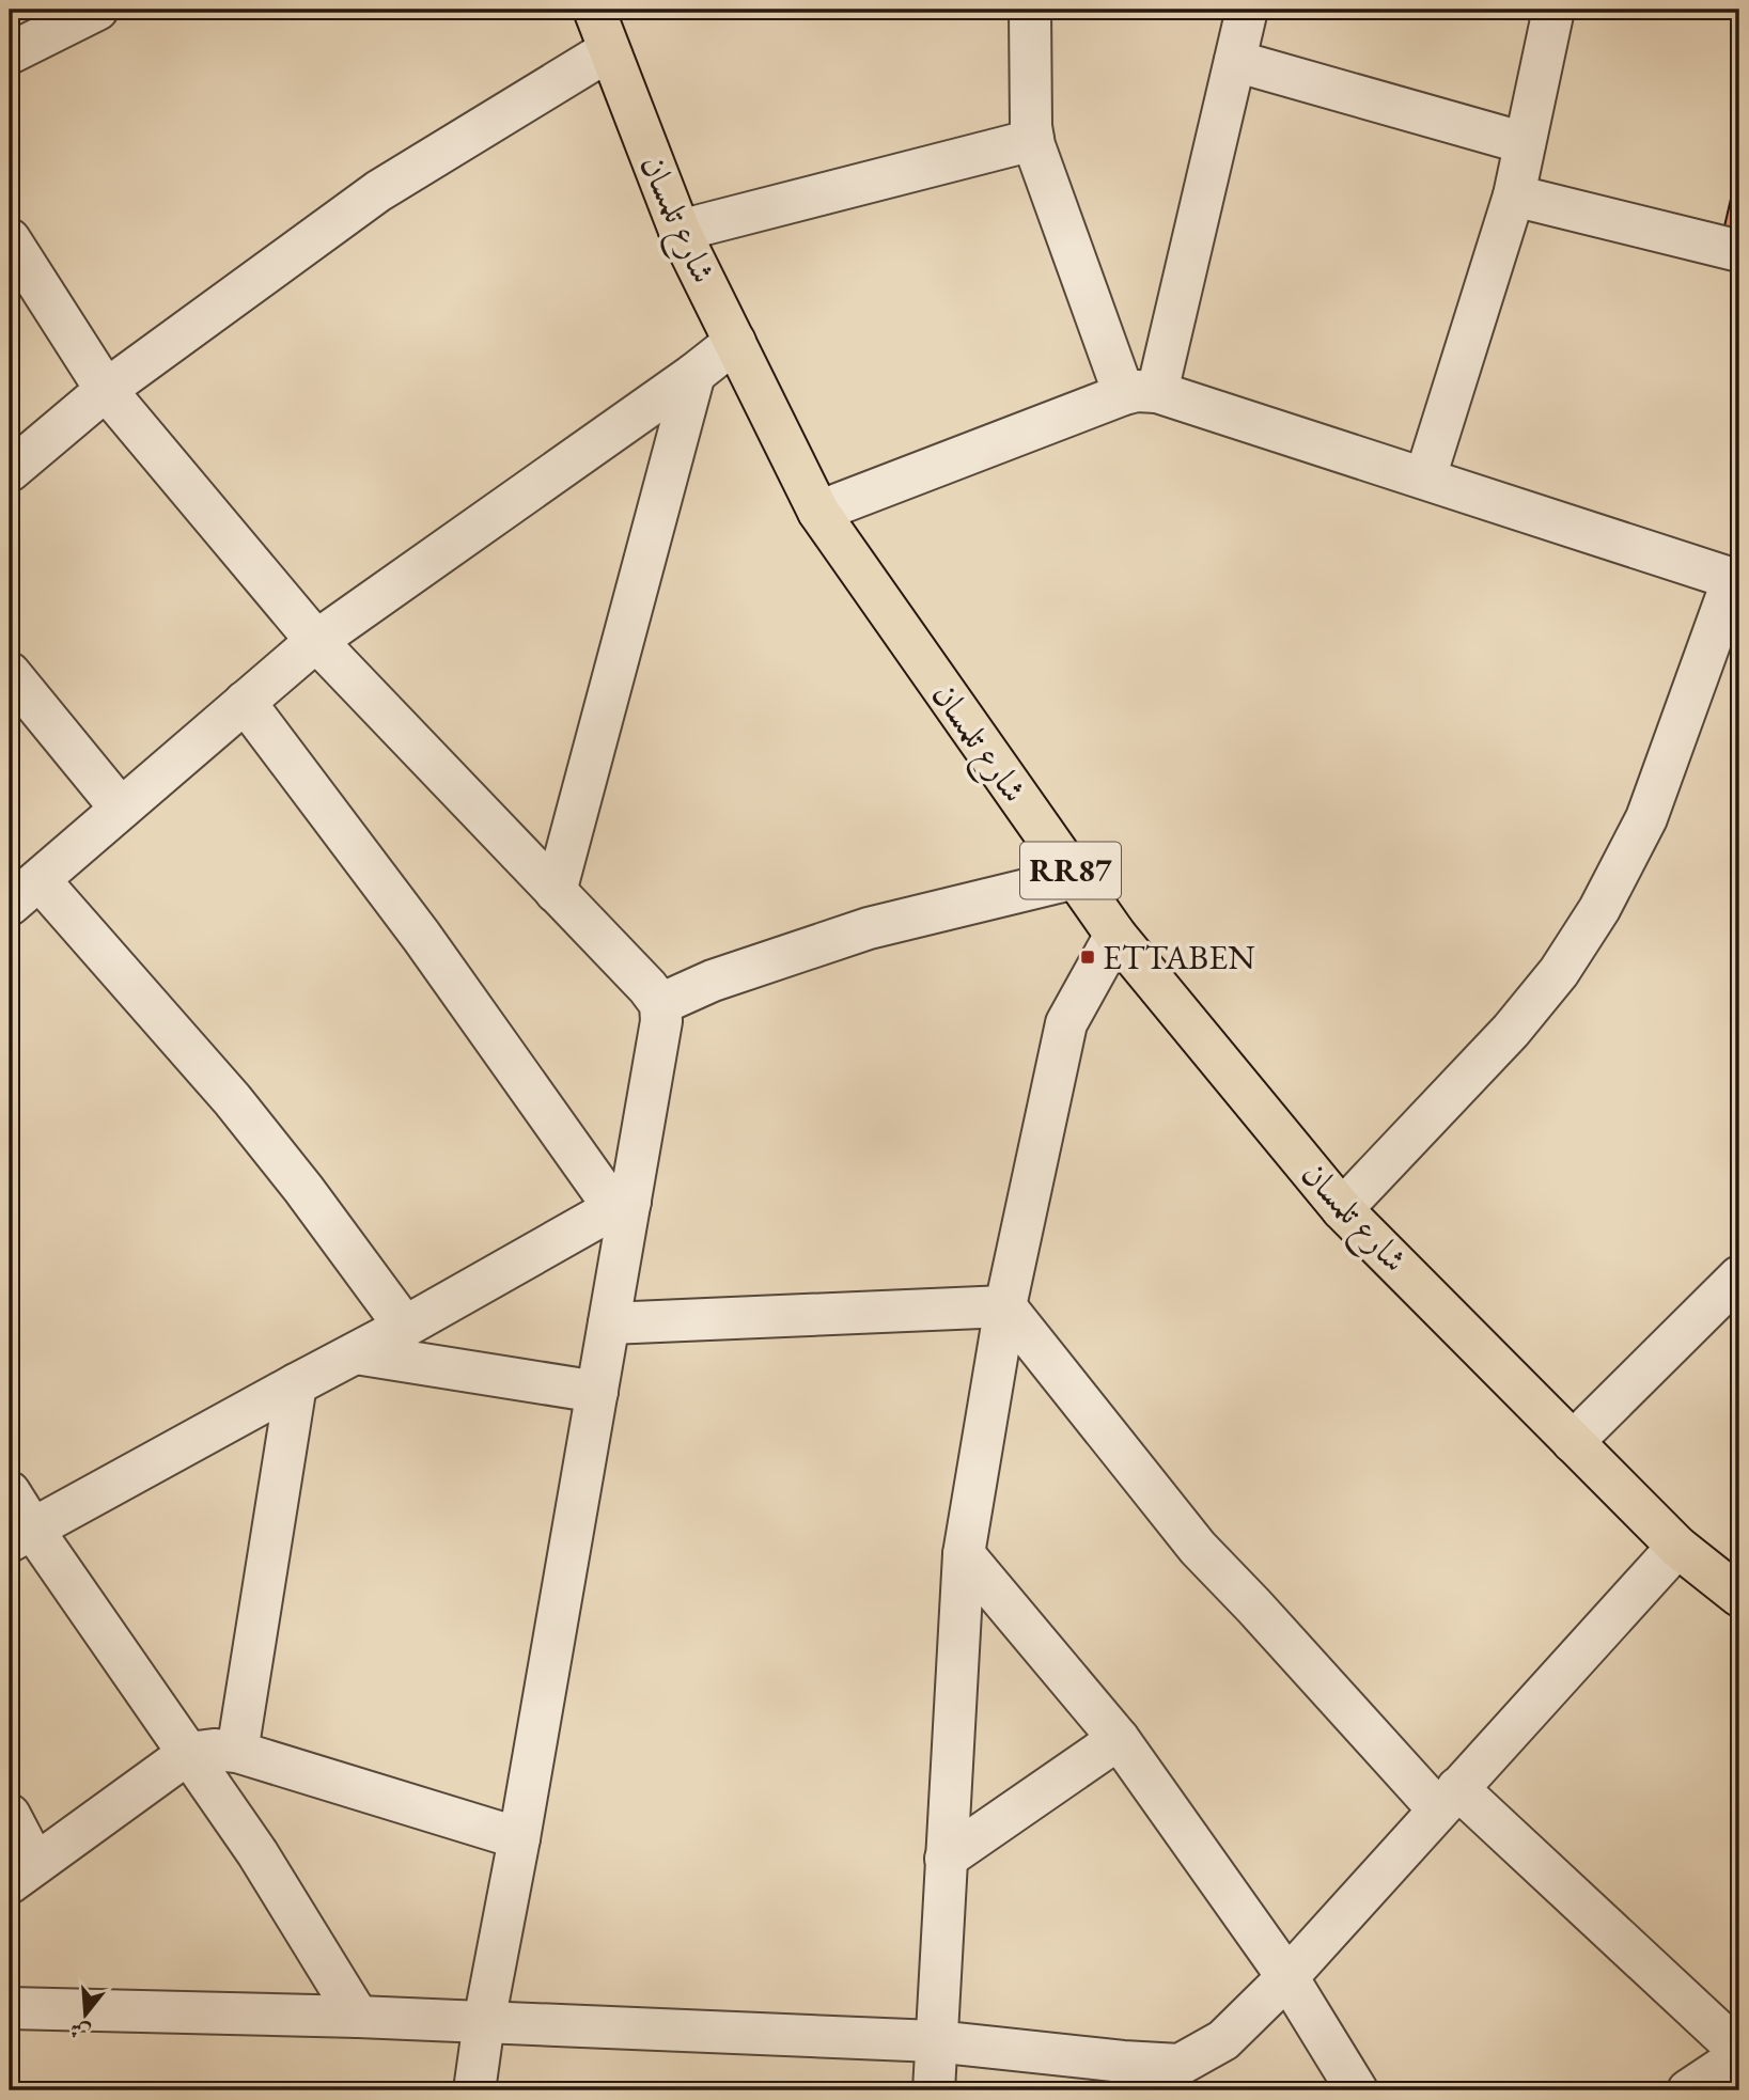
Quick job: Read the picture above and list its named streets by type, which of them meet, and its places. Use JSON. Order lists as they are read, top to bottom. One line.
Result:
{"streets":{"main road":["شارع تلمسان","RR87"]},"places":{"transit":["ETTABEN"]},"north":"bottom"}
